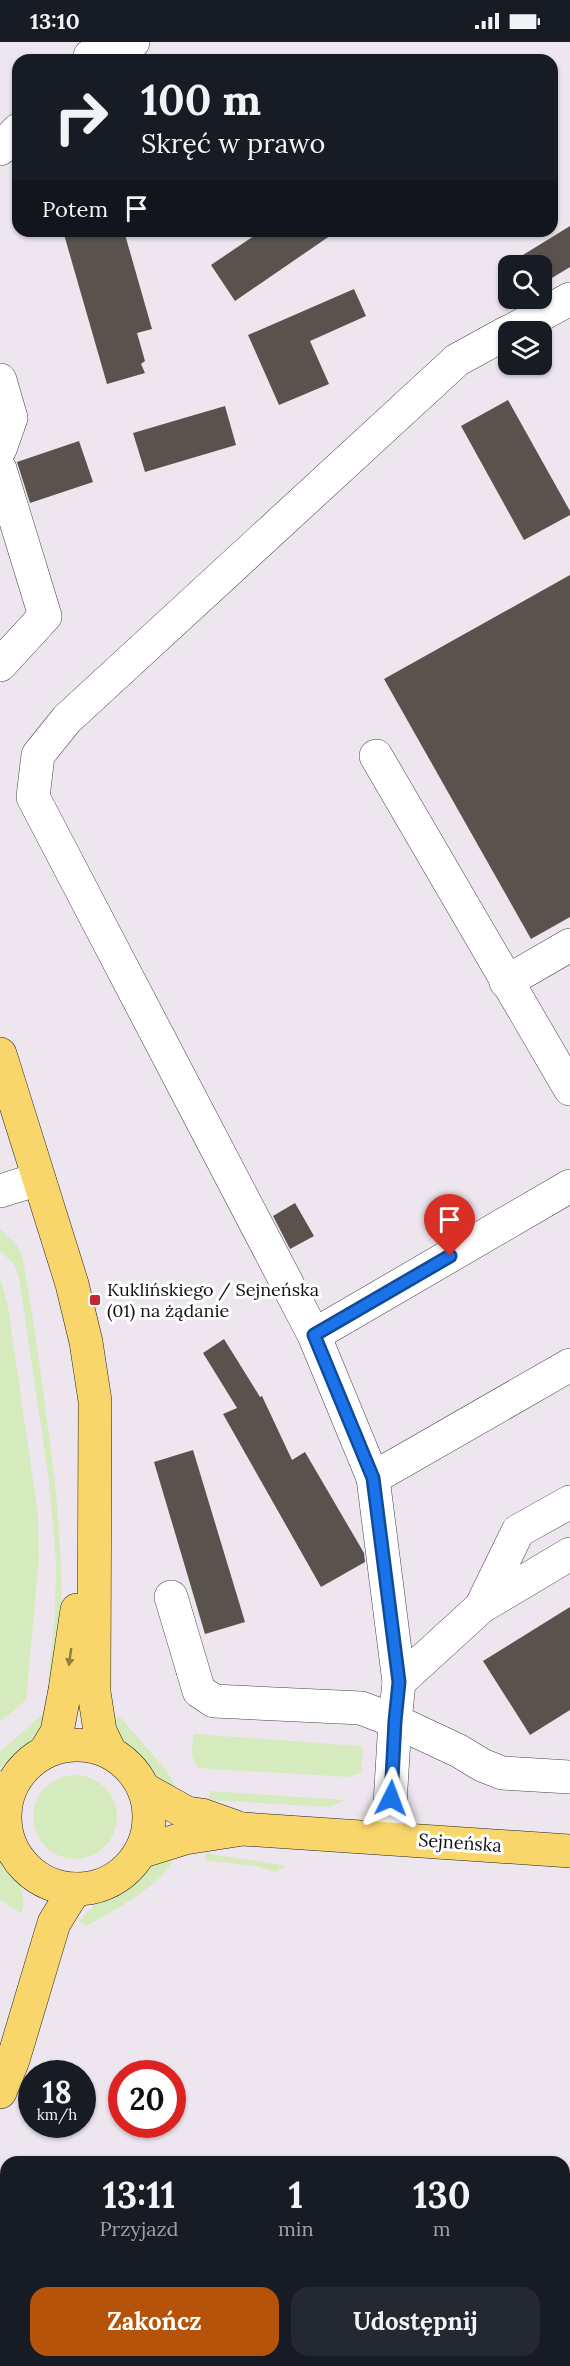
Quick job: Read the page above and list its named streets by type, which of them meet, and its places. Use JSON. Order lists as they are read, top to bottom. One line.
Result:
{"streets":{"main road":["Sejneńska"]},"places":{"transit":["Kuklińskiego / Sejneńska (01) na żądanie"]},"page":{"status":"13:10","turn":["100 m","Skręć w prawo"],"then":"Potem","speed":"18 km/h","limit":"20","eta":["13:11","Przyjazd","1","min","130","m"],"buttons":["Zakończ","Udostępnij"]}}
